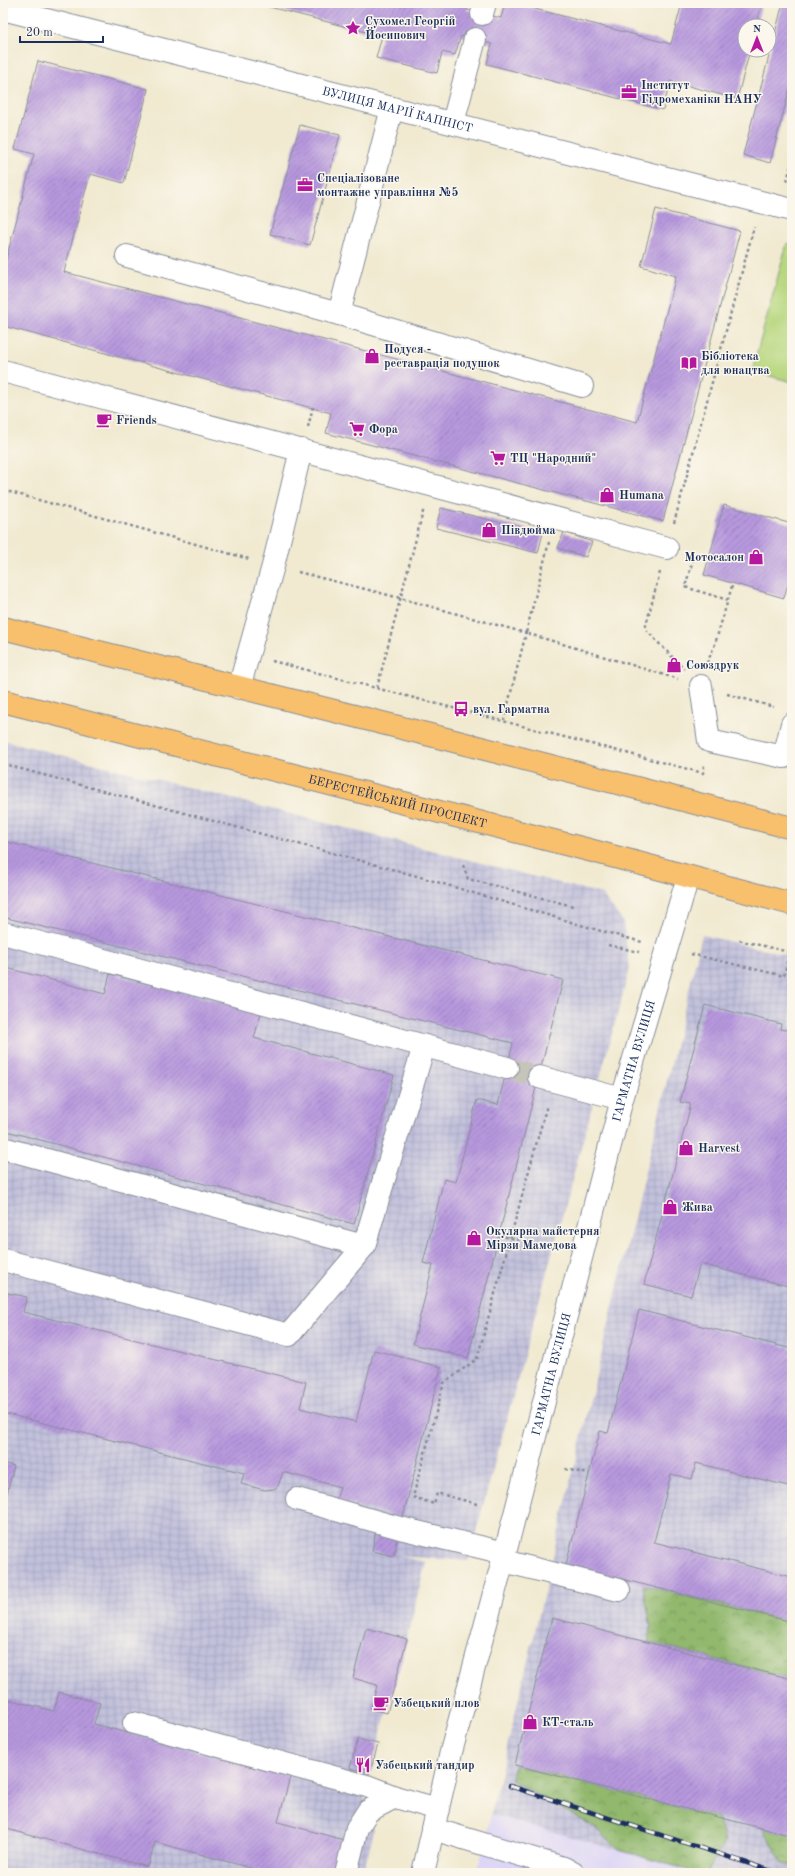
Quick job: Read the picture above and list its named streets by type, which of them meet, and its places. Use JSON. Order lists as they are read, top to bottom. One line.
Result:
{"streets":{"main road":["БЕРЕСТЕЙСЬКИЙ ПРОСПЕКТ"],"street":["ВУЛИЦЯ МАРІЇ КАПНІСТ","ГАРМАТНА ВУЛИЦЯ"]},"crossings":[["БЕРЕСТЕЙСЬКИЙ ПРОСПЕКТ","ГАРМАТНА ВУЛИЦЯ"]],"places":{"place":["Сухомел Георгій Йосипович"],"office":["Інститут Гідромеханіки НАНУ","Спеціалізоване монтажне управління №5"],"shop":["Подуся - реставрація подушок","Humana","Півдюйма","Мотосалон","Союздрук","Harvest","Жива","Окулярна майстерня Мірзи Мамедова","КТ-сталь"],"library":["Бібліотека для юнацтва"],"cafe":["Friends","Узбецький плов"],"supermarket":["Фора","ТЦ \"Народний\""],"bus stop":["вул. Гарматна"],"restaurant":["Узбецький тандир"]},"scale_bar":"20 m","north":"top"}
